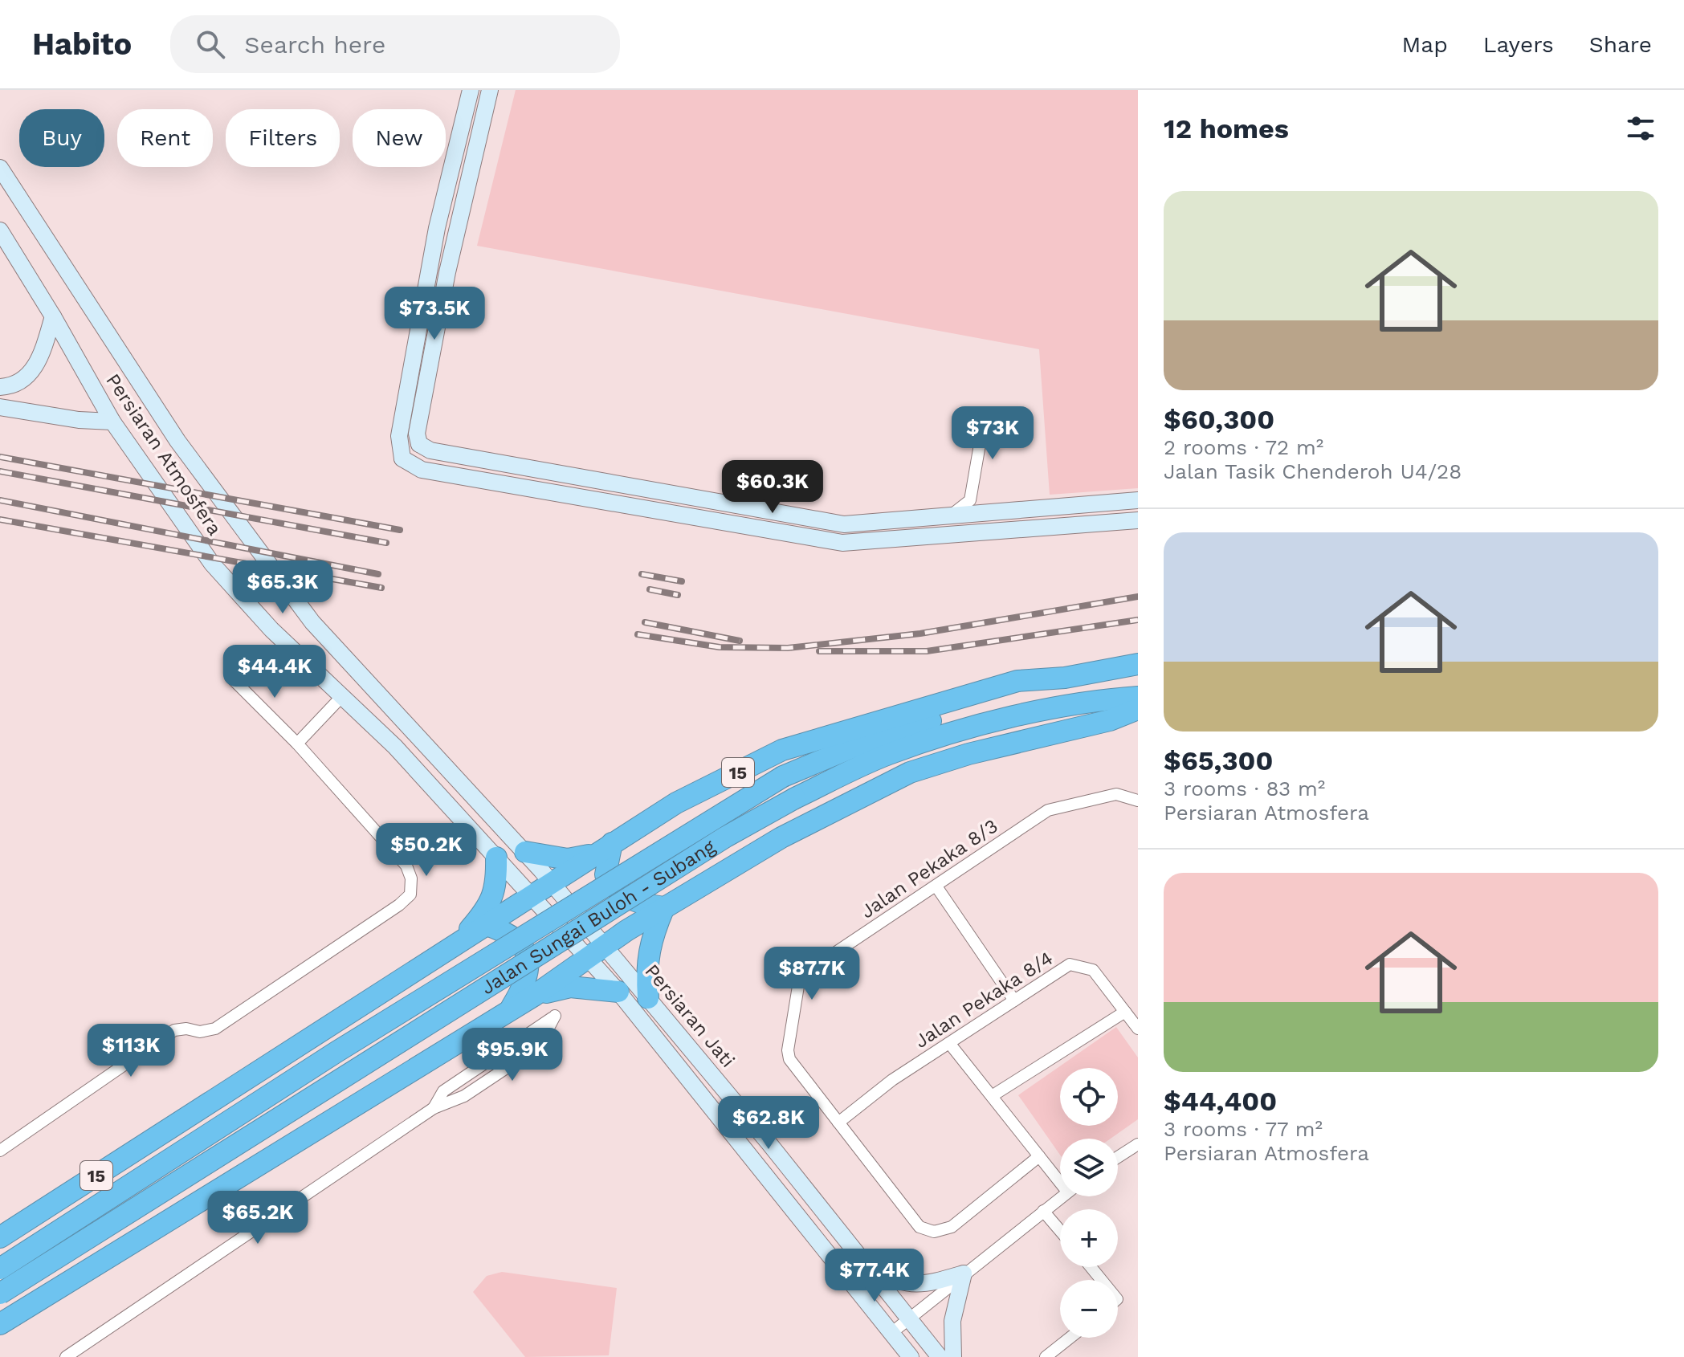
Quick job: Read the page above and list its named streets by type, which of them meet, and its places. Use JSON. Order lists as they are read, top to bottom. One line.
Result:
{"streets":{"highway":["15","Jalan Sungai Buloh - Subang"],"main road":["Persiaran Atmosfera","Persiaran Jati"],"street":["Jalan Pekaka 8/3","Jalan Pekaka 8/4"]},"crossings":[["Persiaran Atmosfera","Jalan Sungai Buloh - Subang"],["Persiaran Atmosfera","Persiaran Jati"],["Jalan Pekaka 8/3","Jalan Pekaka 8/4"],["Jalan Sungai Buloh - Subang","Persiaran Jati"]],"page":{"header":"Habito","search":"Search here","nav":["Map","Layers","Share"],"heading":"12 homes","chip":["Buy","Rent","Filters","New"],"list":[{"name":"$60,300","note":"2 rooms · 72 m² · Jalan Tasik Chenderoh U4/28"},{"name":"$65,300","note":"3 rooms · 83 m² · Persiaran Atmosfera"},{"name":"$44,400","note":"3 rooms · 77 m² · Persiaran Atmosfera"}],"price":["$73.5K","$73K","$60.3K","$65.3K","$44.4K","$50.2K","$87.7K","$113K","$95.9K","$62.8K","$65.2K","$77.4K"],"map_buttons":["+","−"]}}
